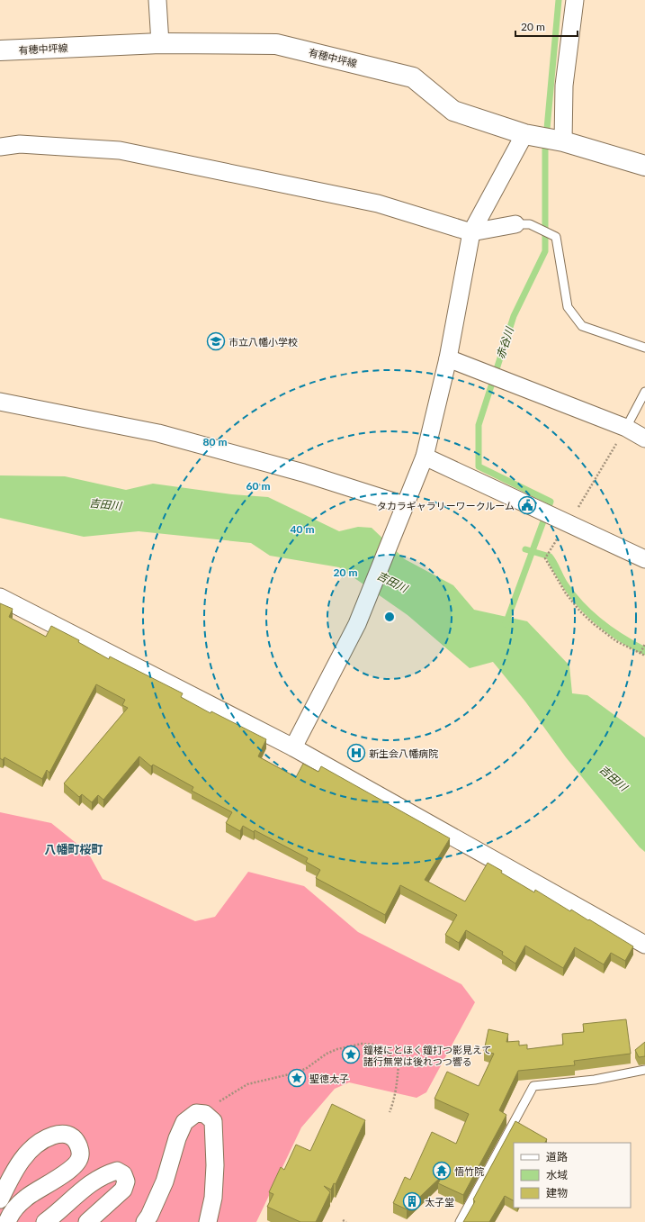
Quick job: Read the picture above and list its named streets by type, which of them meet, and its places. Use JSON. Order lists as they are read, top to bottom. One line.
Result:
{"streets":{"main road":["有穂中坪線"]},"districts":["八幡町桜町"],"water":["赤谷川","吉田川"],"places":{"school or university":["市立八幡小学校"],"public building":["タカラギャラリーワークルーム"],"hospital":["新生会八幡病院"],"place":["鐘楼にとほく鐘打つ影見えて 諸行無常は後れつつ響る","聖徳太子"],"temple":["悟竹院"],"building":["太子堂"]},"legend":["道路","水域","建物"],"scale_bar":"20 m","rings":["80 m","60 m","40 m","20 m"]}
